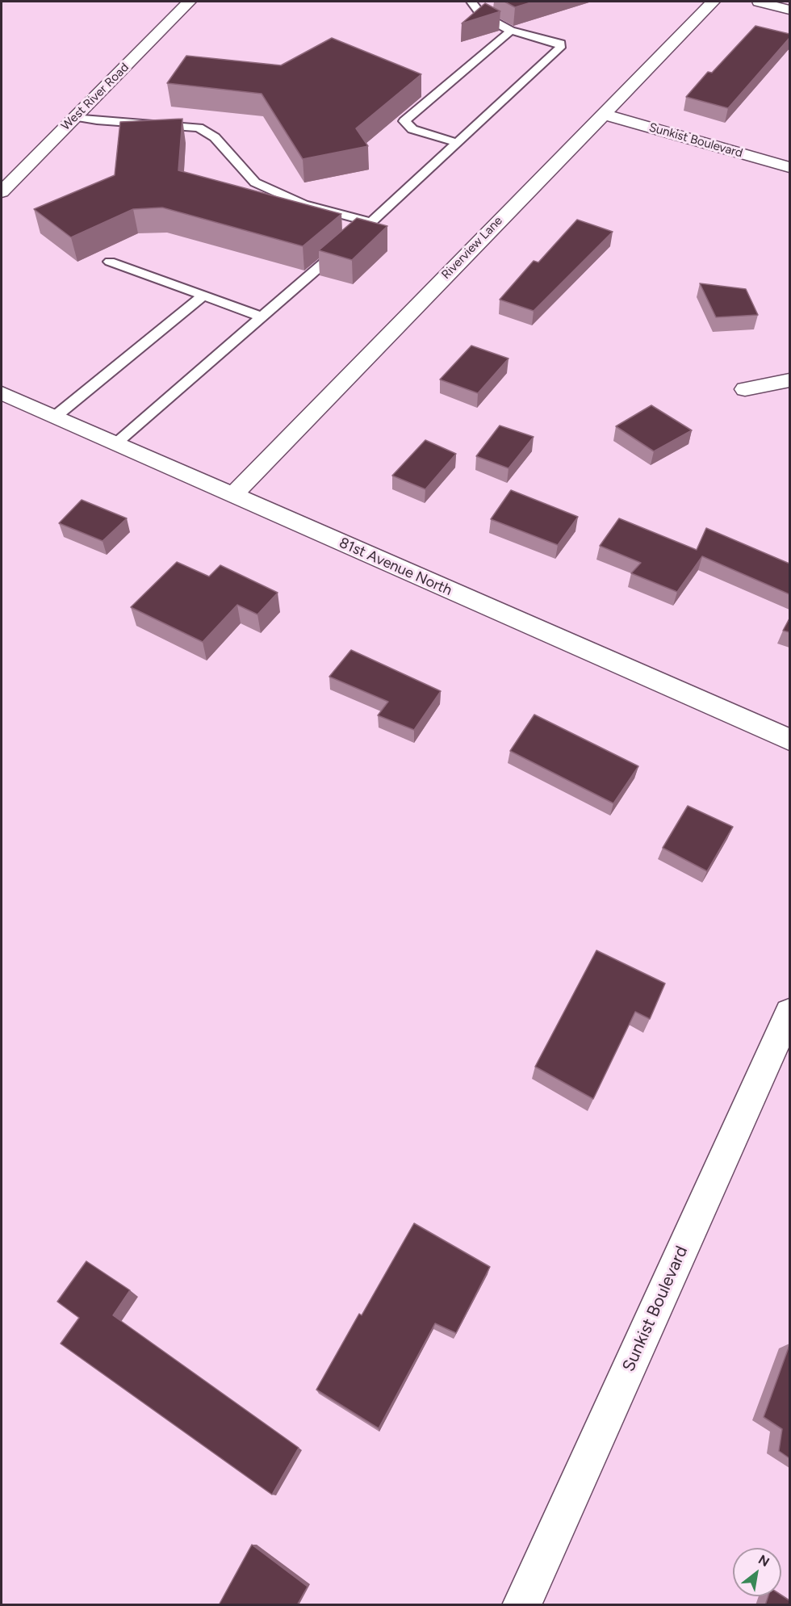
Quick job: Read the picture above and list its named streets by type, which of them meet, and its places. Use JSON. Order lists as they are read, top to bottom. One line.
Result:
{"streets":{"street":["West River Road","Sunkist Boulevard","Riverview Lane","81st Avenue North"]},"crossings":[["Sunkist Boulevard","Riverview Lane"],["Riverview Lane","81st Avenue North"]],"north":"top right"}
